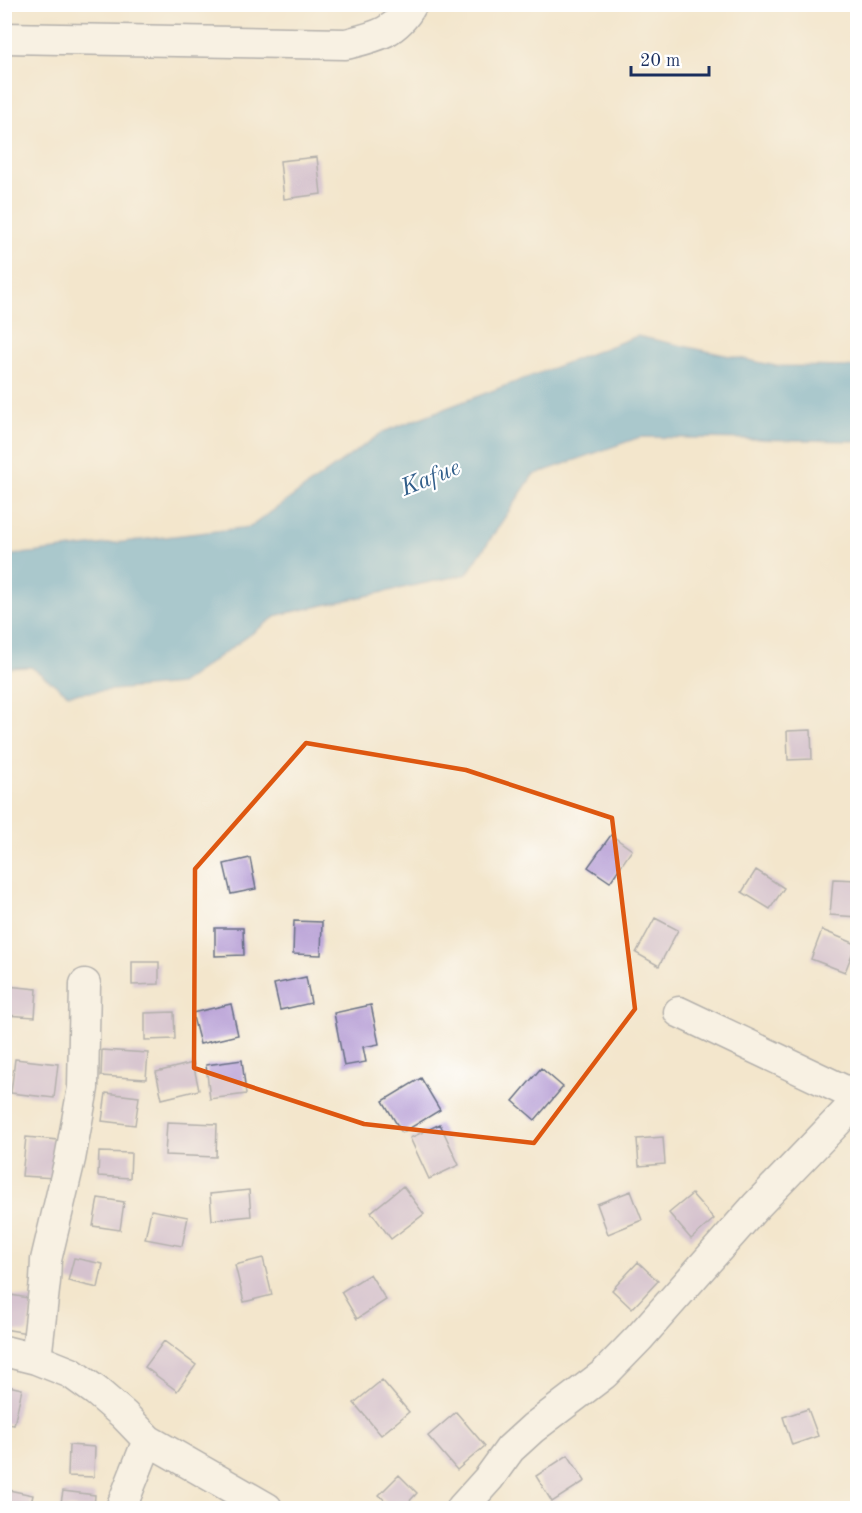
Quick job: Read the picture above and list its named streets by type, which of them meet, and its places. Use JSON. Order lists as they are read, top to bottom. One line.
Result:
{"water":["Kafue"],"scale_bar":"20 m"}
